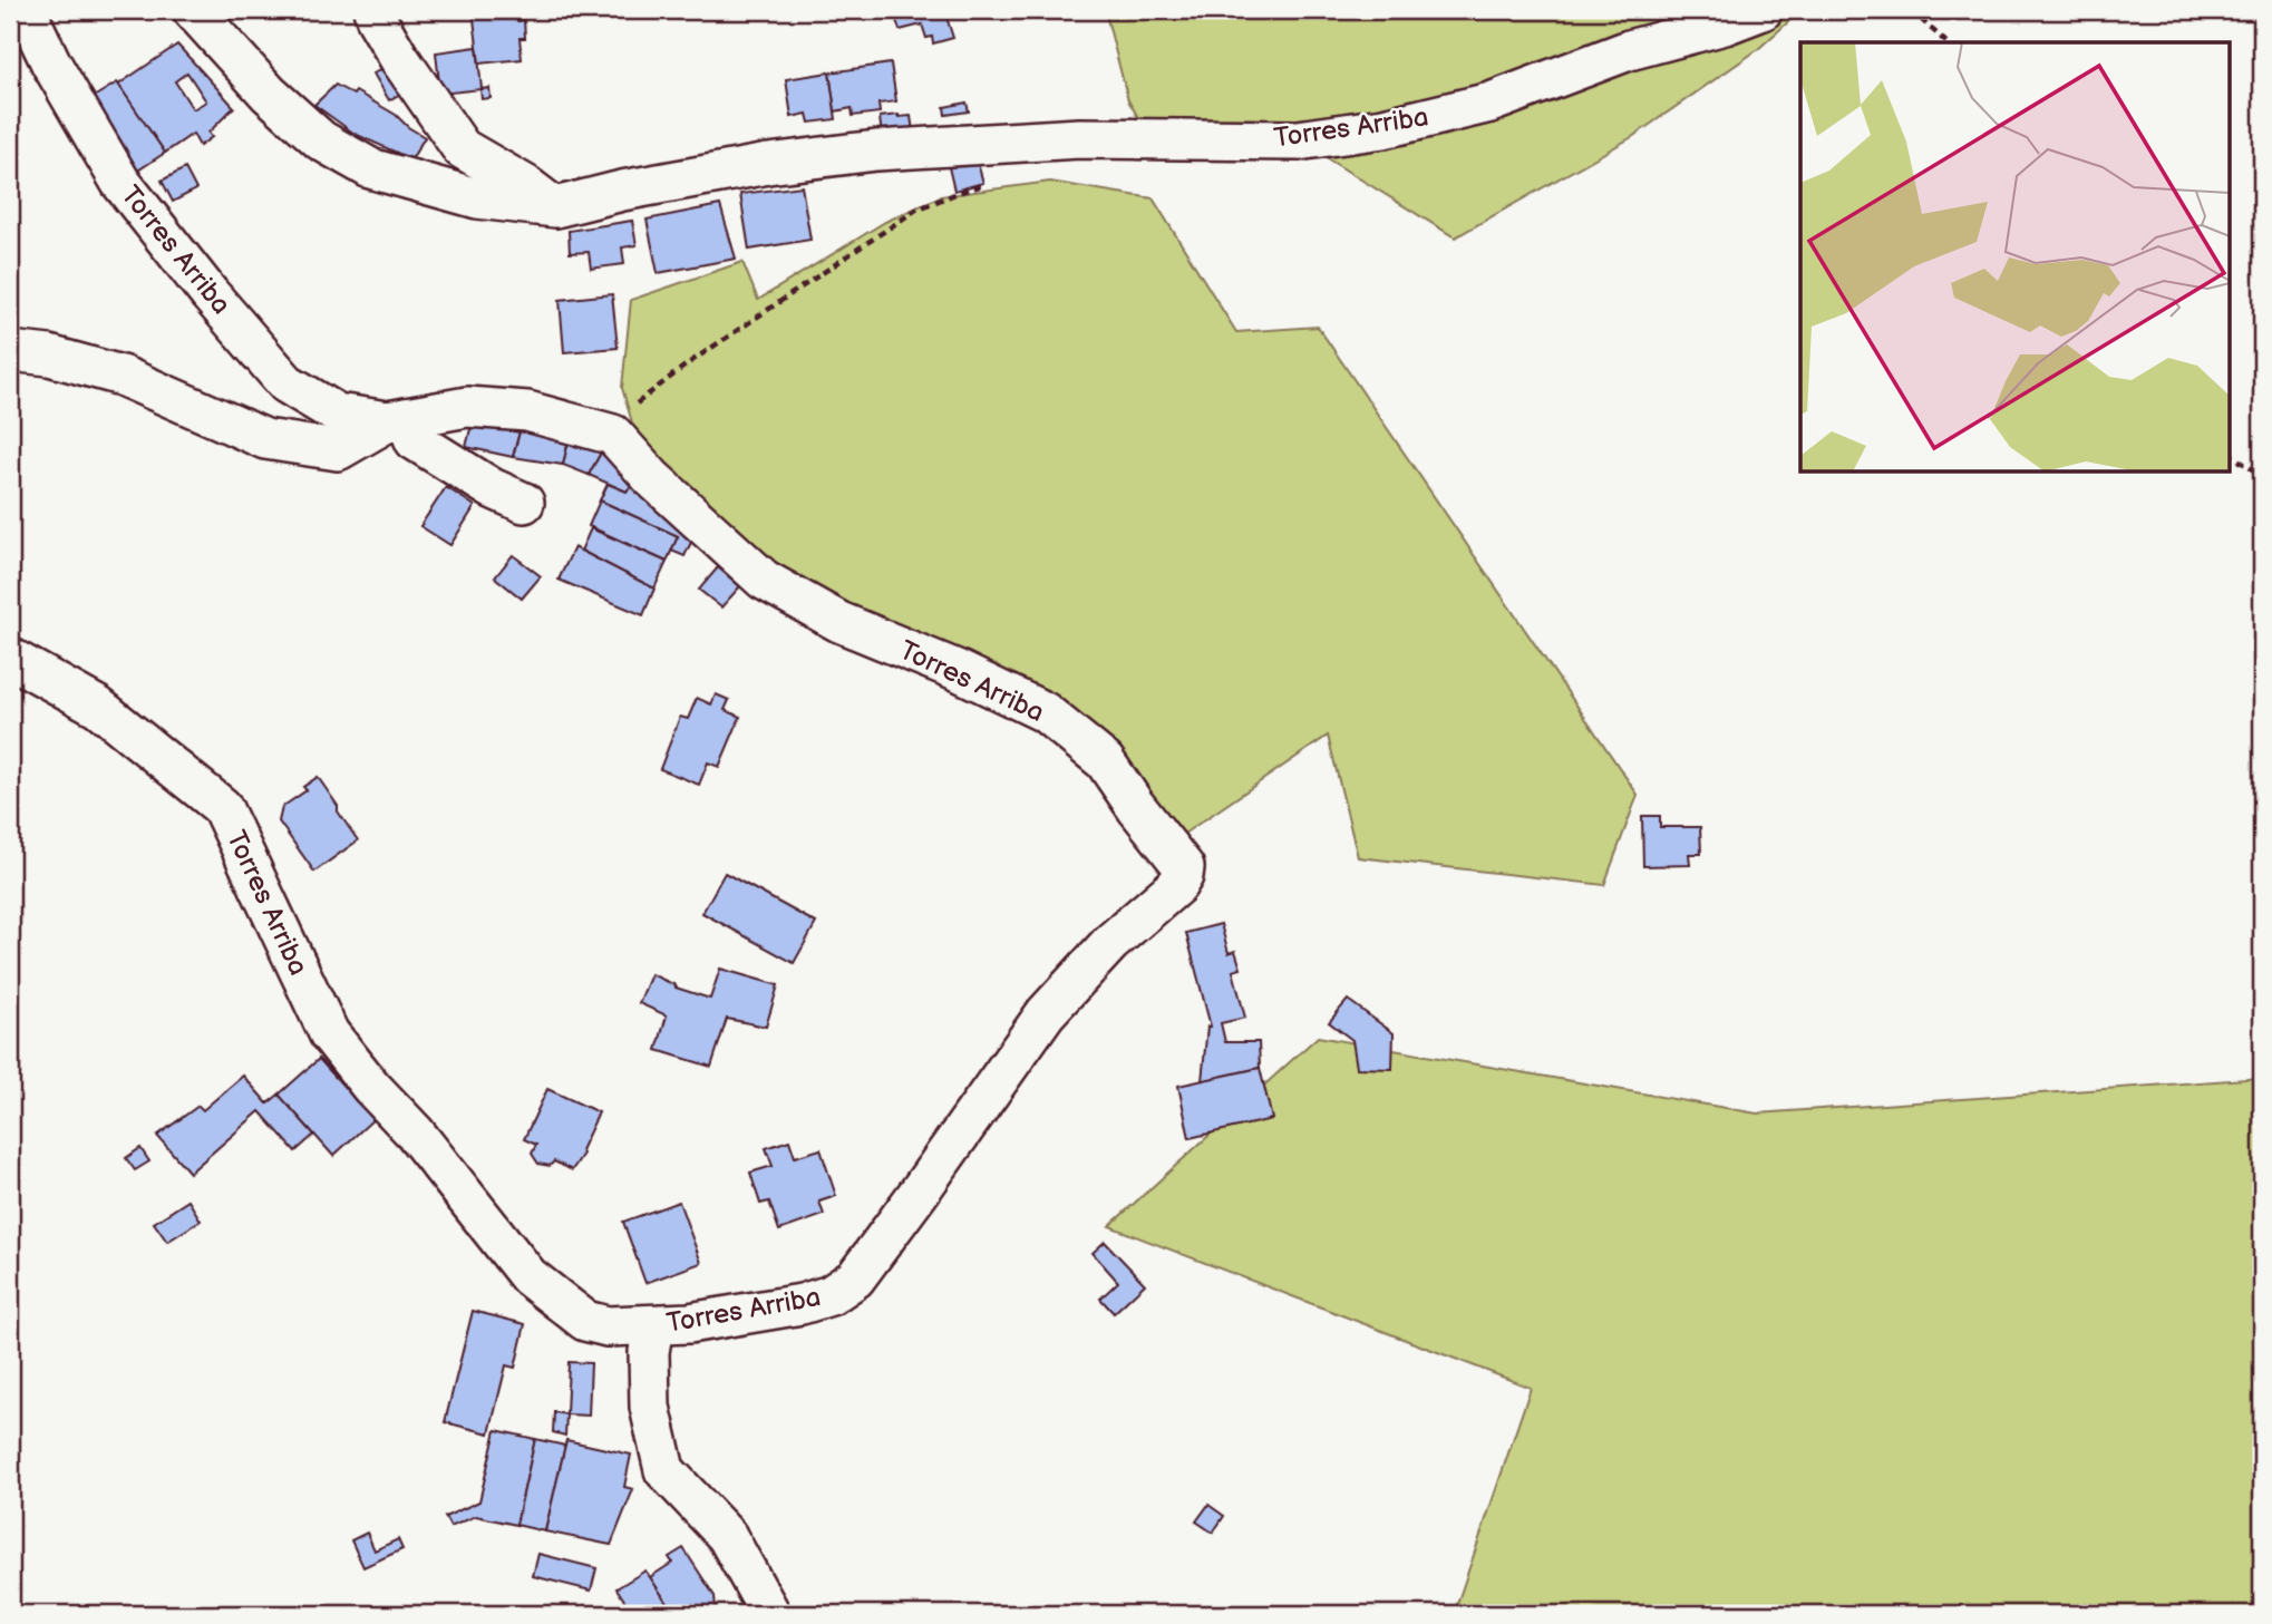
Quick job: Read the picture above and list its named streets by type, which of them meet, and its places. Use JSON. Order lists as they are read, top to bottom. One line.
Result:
{"streets":{"street":["Torres Arriba"]}}
